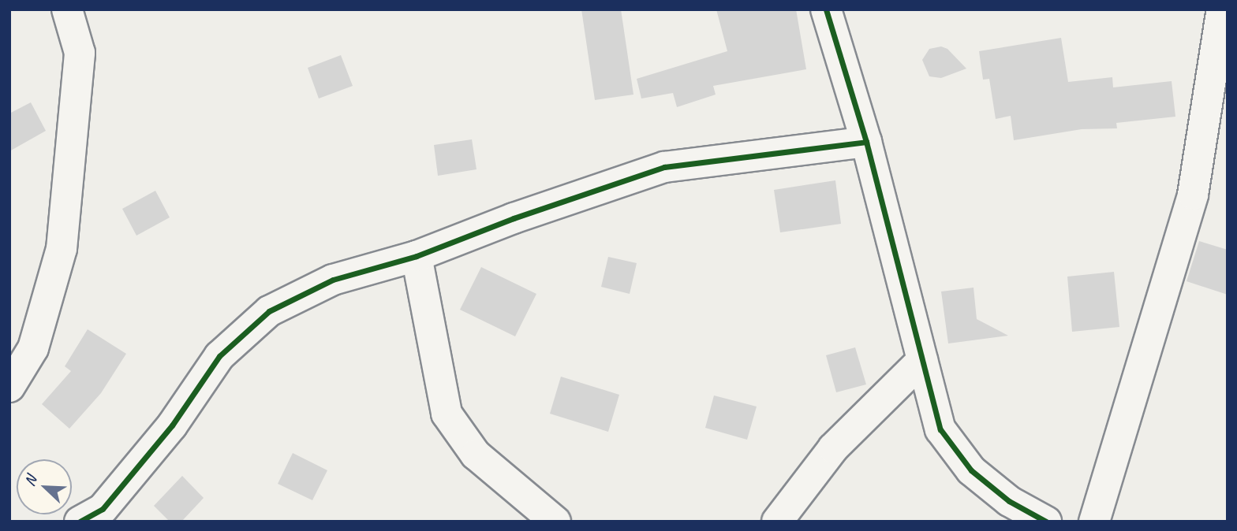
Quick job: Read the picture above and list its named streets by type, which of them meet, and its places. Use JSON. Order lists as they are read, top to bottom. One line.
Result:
{"north":"top left"}
